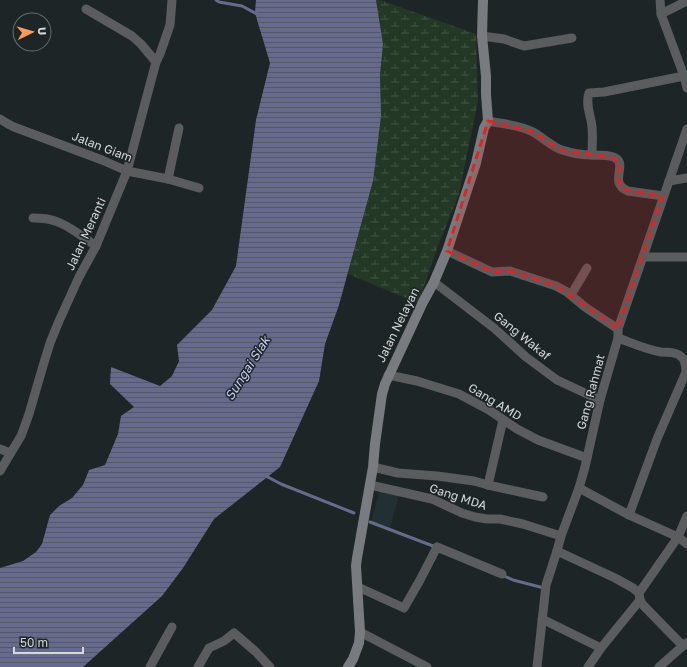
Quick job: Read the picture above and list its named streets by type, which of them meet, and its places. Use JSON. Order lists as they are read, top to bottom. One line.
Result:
{"streets":{"main road":["Jalan Nelayan"],"street":["Jalan Giam","Jalan Meranti","Gang Wakaf","Gang Rahmat","Gang AMD","Gang MDA"]},"crossings":[["Jalan Giam","Jalan Meranti"],["Jalan Nelayan","Gang Wakaf"],["Jalan Nelayan","Gang AMD"],["Jalan Nelayan","Gang MDA"],["Gang Wakaf","Gang Rahmat"],["Gang Rahmat","Gang AMD"],["Gang Rahmat","Gang MDA"]],"water":["Sungai Siak"],"scale_bar":"50 m","north":"right"}
